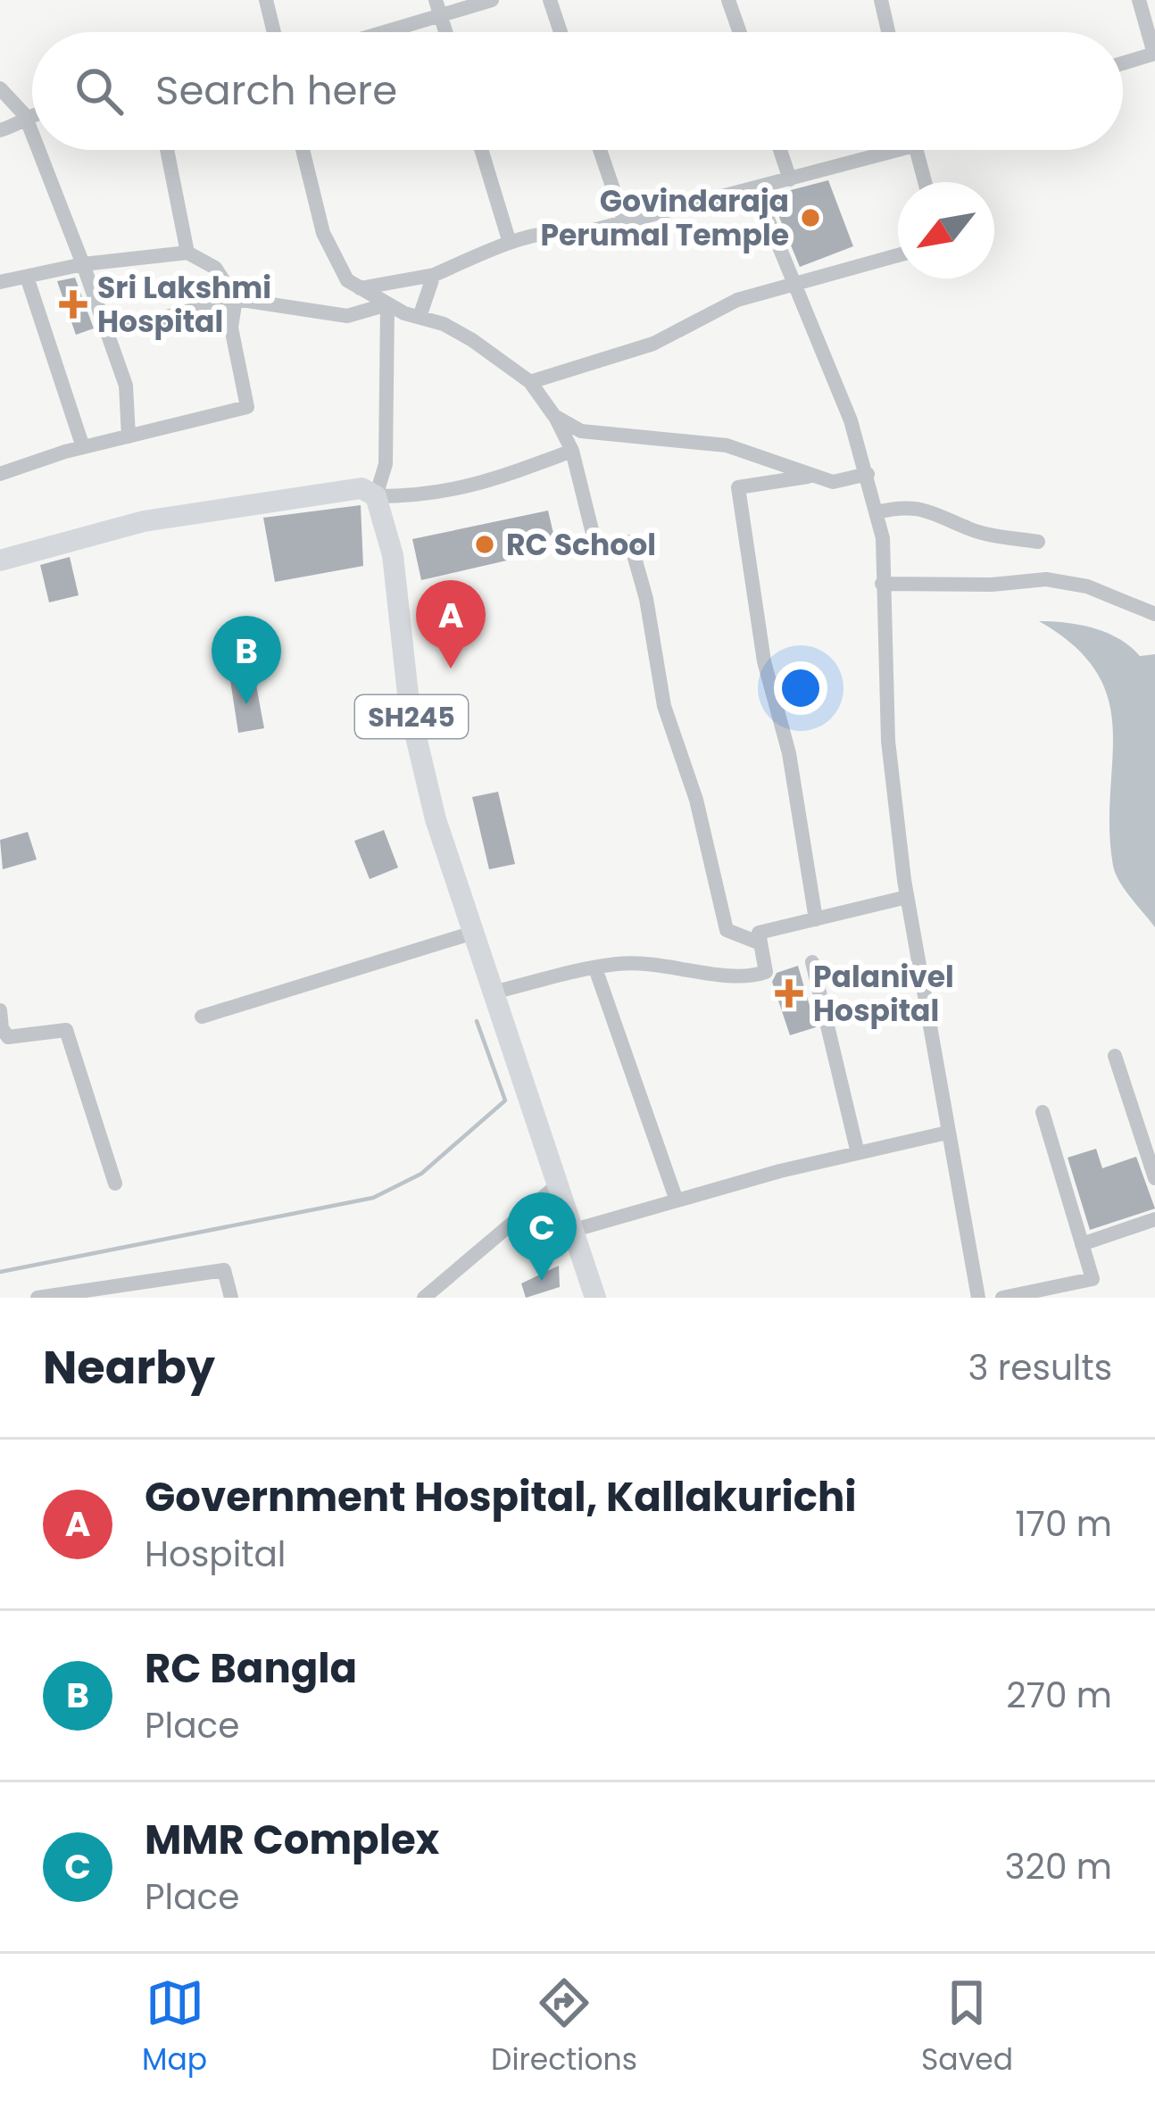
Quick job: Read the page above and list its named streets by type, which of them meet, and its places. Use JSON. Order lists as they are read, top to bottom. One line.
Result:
{"streets":{"main road":["SH245"]},"places":{"other":["Govindaraja Perumal Temple","RC School"],"health":["Sri Lakshmi Hospital","Palanivel Hospital"]},"north":"bottom left","page":{"search":"Search here","pins":["A","B","C"],"heading":["Nearby","3 results"],"list":[{"mark":"A","name":"Government Hospital, Kallakurichi","note":"Hospital","value":"170 m"},{"mark":"B","name":"RC Bangla","note":"Place","value":"270 m"},{"mark":"C","name":"MMR Complex","note":"Place","value":"320 m"}],"nav":["Map","Directions","Saved"]}}
